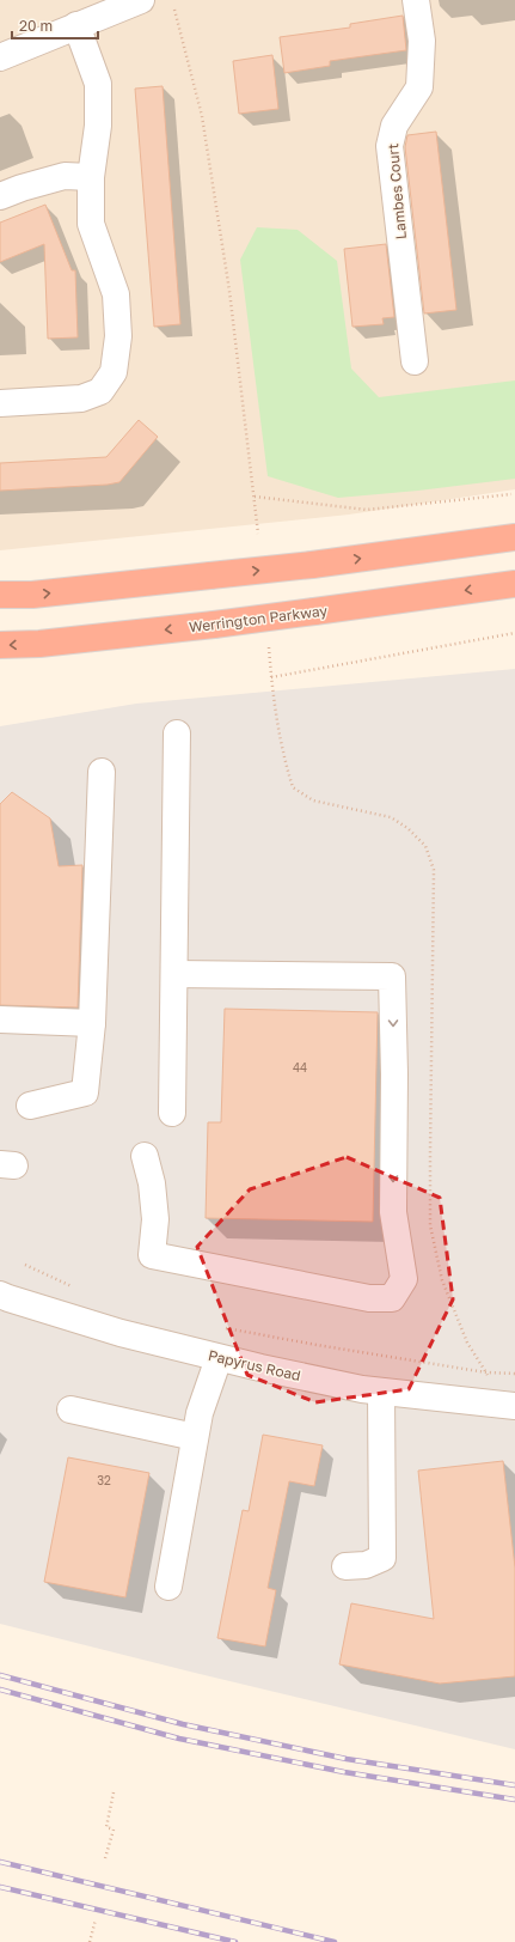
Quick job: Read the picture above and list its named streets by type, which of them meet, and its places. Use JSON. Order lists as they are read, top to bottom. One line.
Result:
{"streets":{"highway":["Werrington Parkway"],"street":["Lambes Court","Papyrus Road"]},"house_numbers":["44","32"],"scale_bar":"20 m"}
